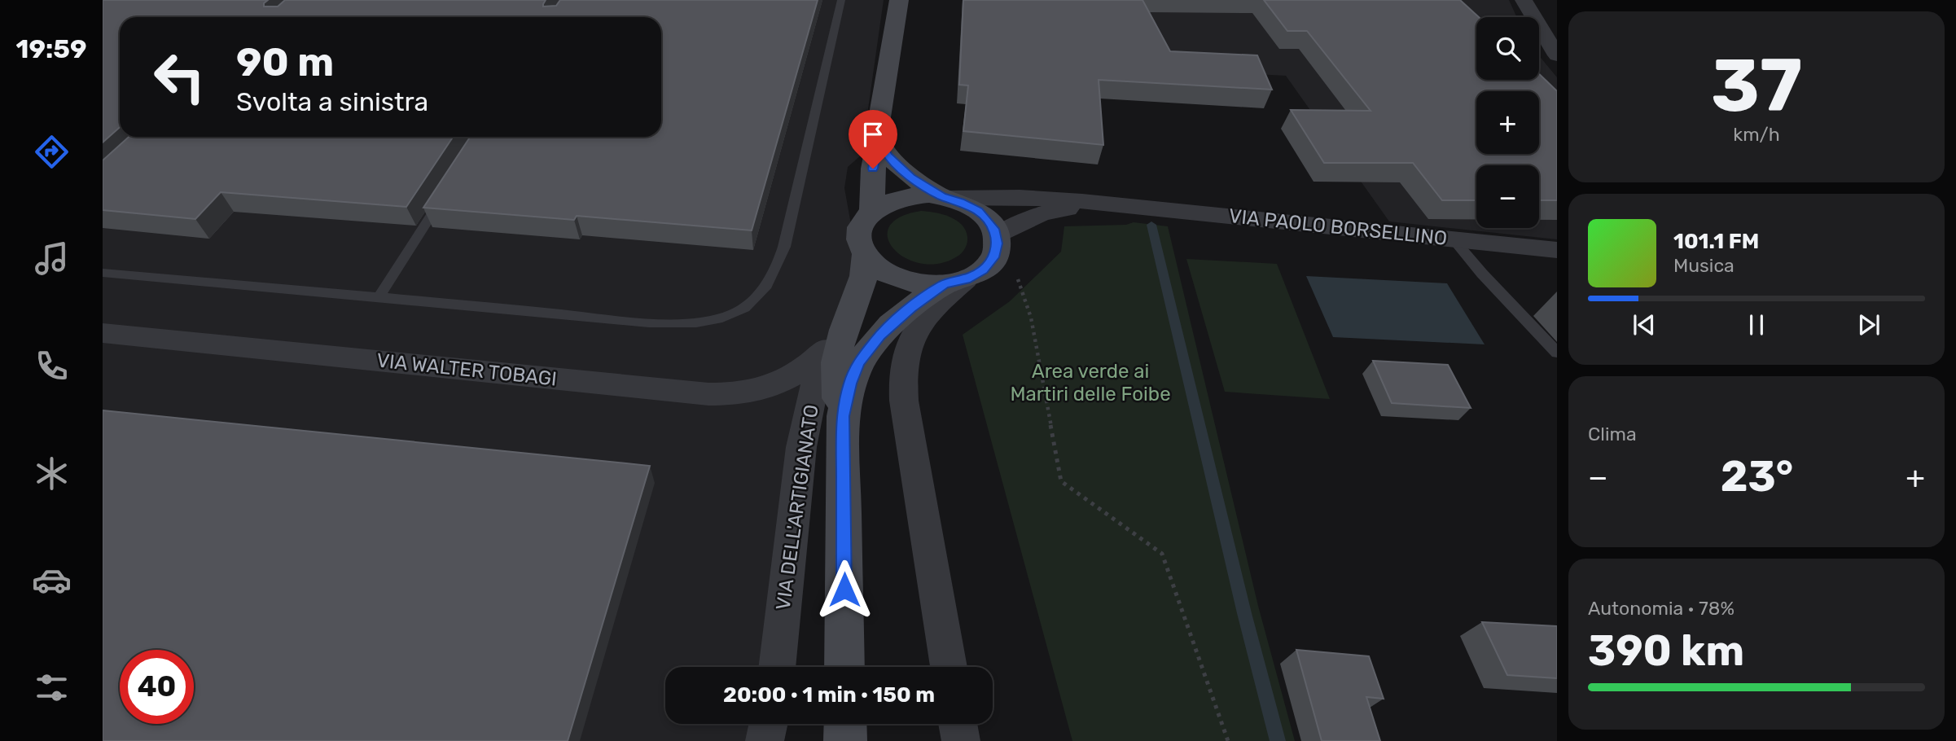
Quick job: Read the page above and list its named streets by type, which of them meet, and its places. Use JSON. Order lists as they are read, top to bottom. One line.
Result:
{"streets":{"street":["VIA PAOLO BORSELLINO","VIA WALTER TOBAGI","VIA DELL'ARTIGIANATO"]},"crossings":[["VIA WALTER TOBAGI","VIA DELL'ARTIGIANATO"]],"parks":["Area verde ai Martiri delle Foibe"],"page":{"tabs":"19:59","tile":[["37","km/h"],"Clima",["Autonomia · 78%","390 km"]],"map_buttons":["+","−"],"turn":["90 m","Svolta a sinistra"],"song":["101.1 FM","Musica"],"heat":["−","23°","+"],"limit":"40","trip":"20:00 · 1 min · 150 m"}}
